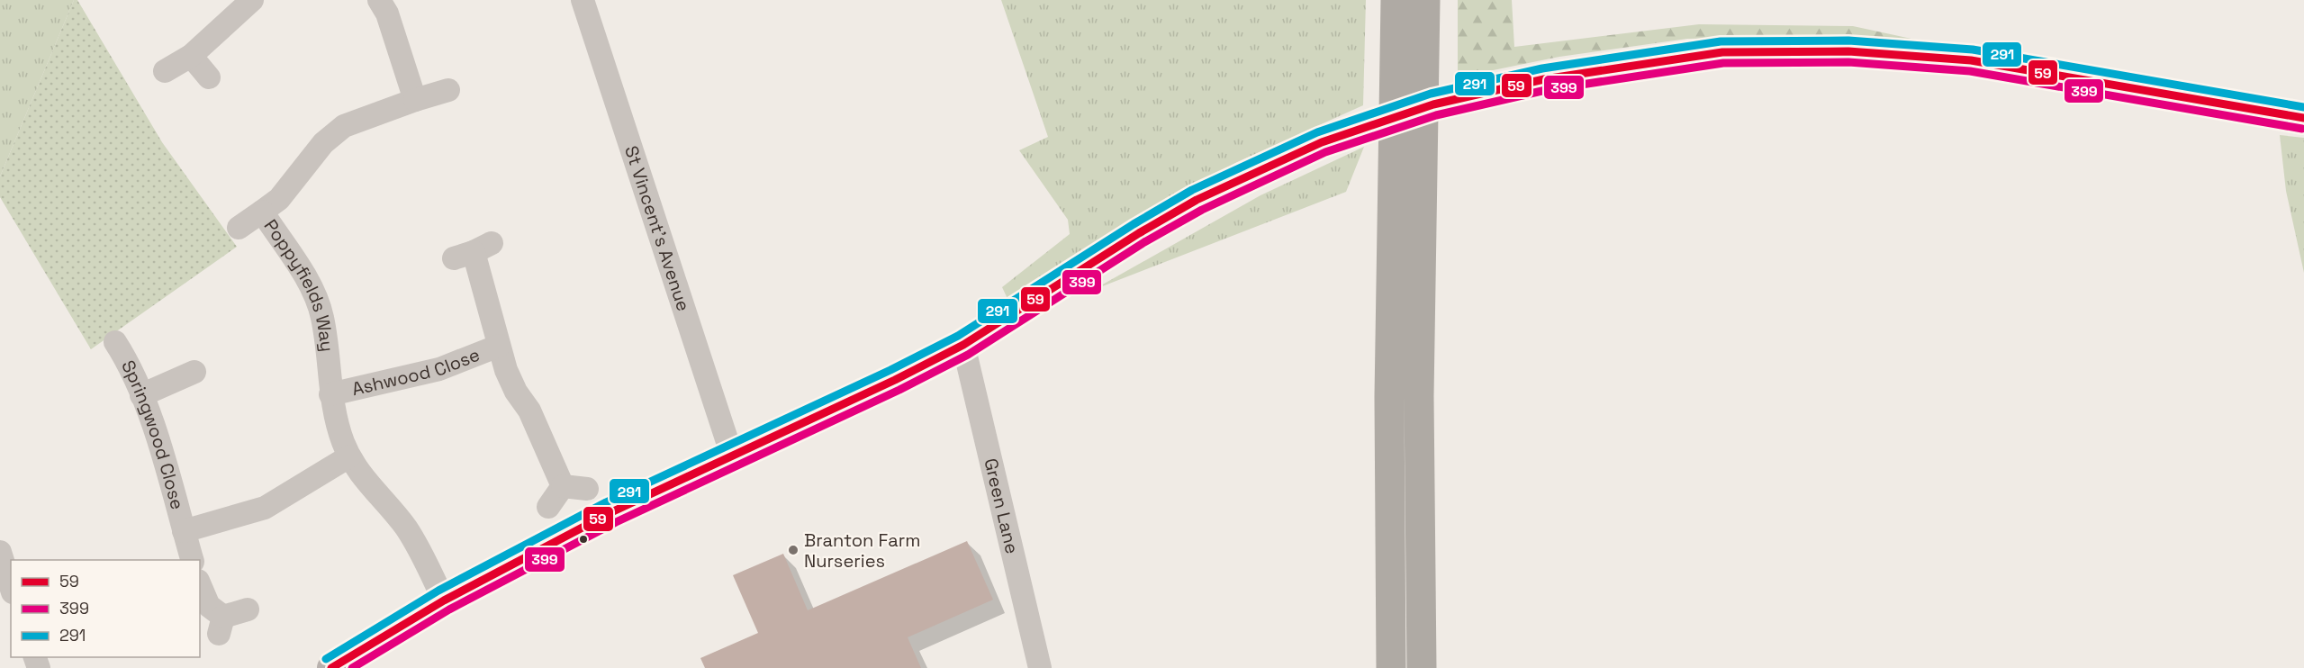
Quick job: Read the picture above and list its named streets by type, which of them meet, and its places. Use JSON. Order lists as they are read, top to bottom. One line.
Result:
{"streets":{"street":["St Vincent's Avenue","Poppyfields Way","Ashwood Close","Springwood Close","Green Lane"]},"crossings":[["Poppyfields Way","Ashwood Close"],["Poppyfields Way","Springwood Close"]],"places":["Branton Farm Nurseries"],"lines":["transit line 291","transit line 59","transit line 399"],"legend":["59","399","291"]}
